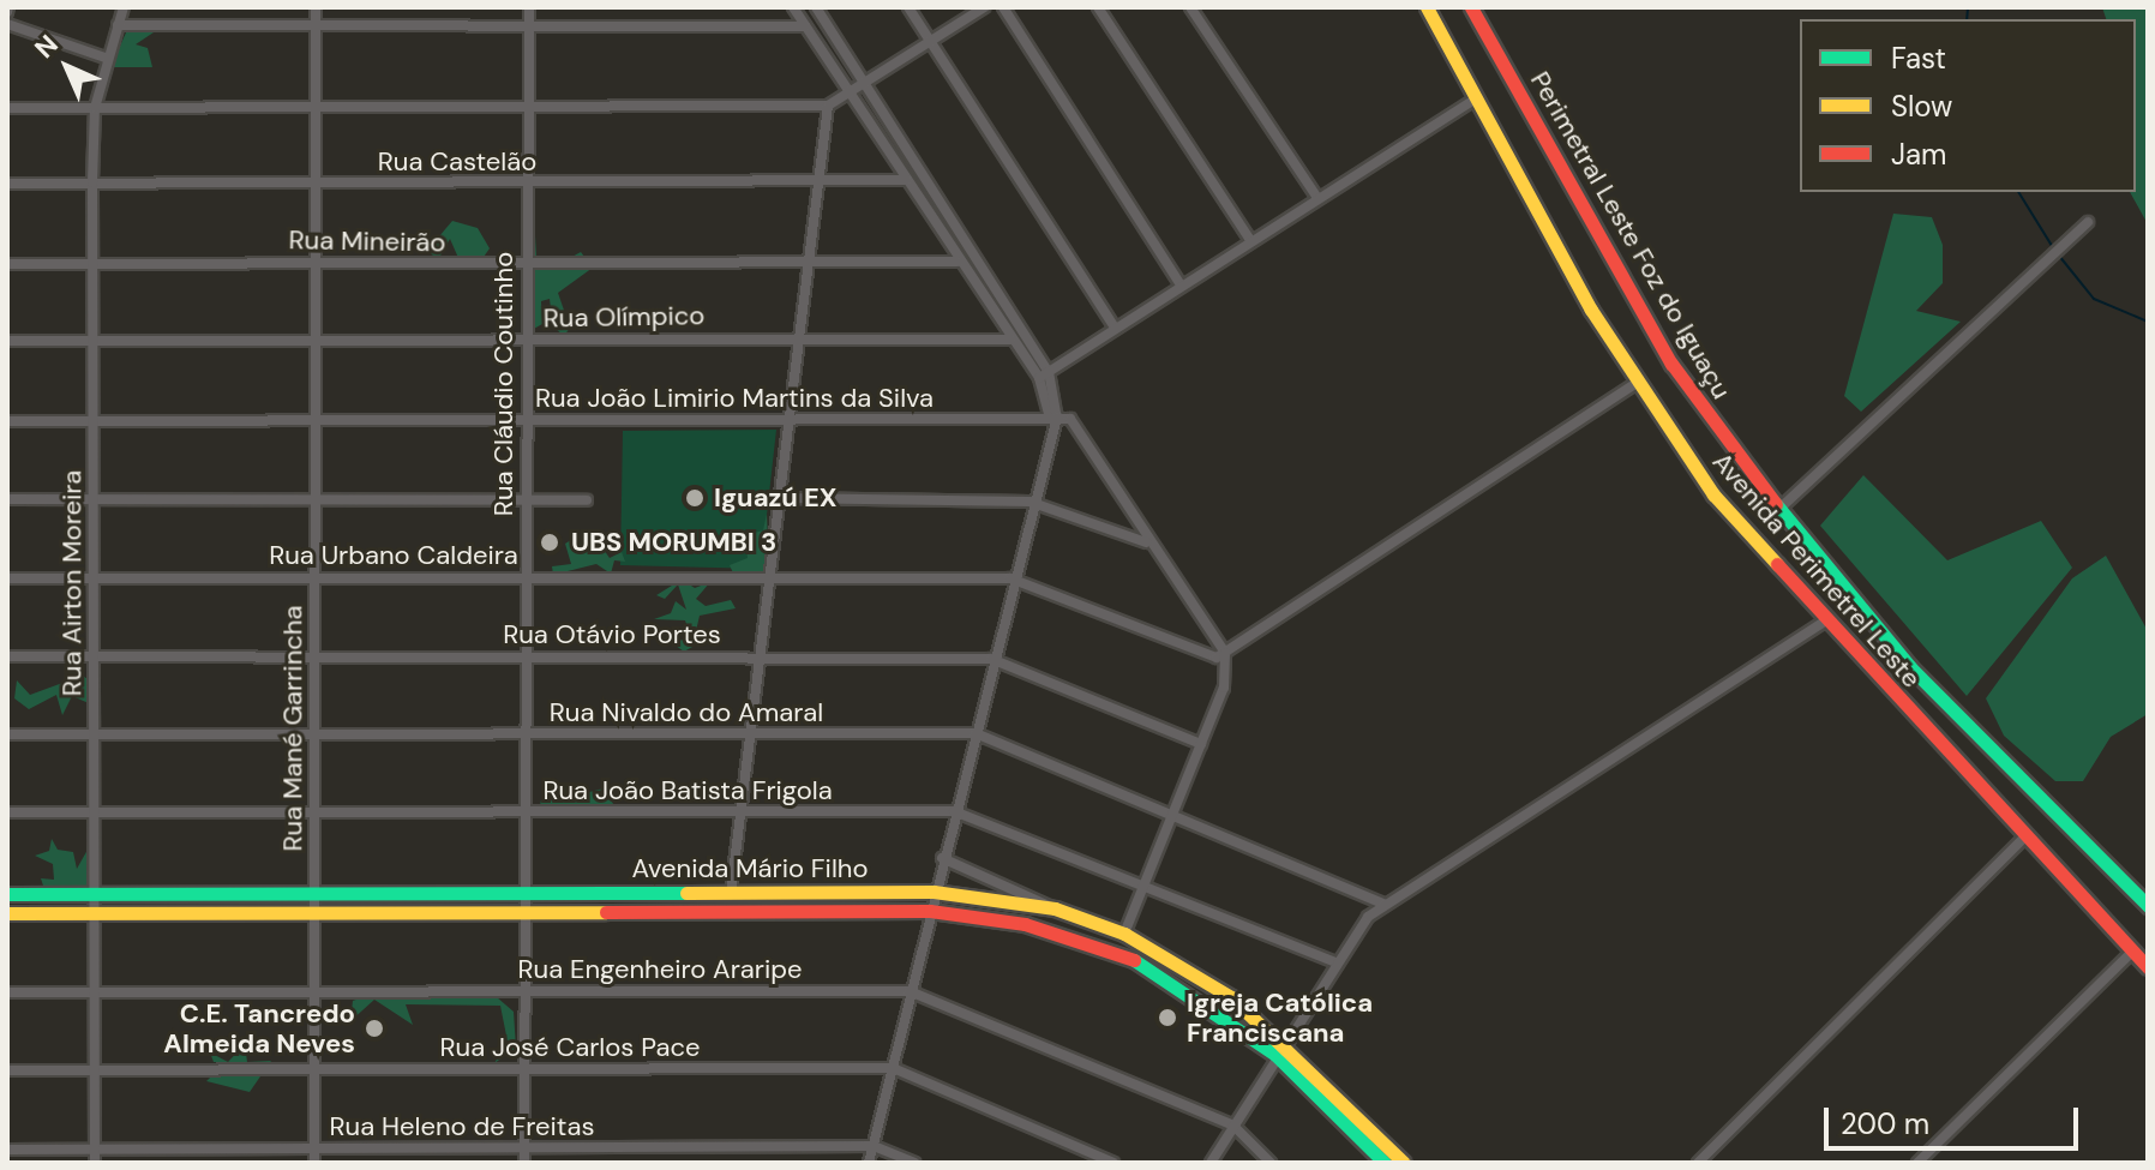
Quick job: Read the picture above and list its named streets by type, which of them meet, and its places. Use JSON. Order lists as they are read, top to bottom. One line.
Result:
{"streets":{"main road":["Perimetral Leste Foz do Iguaçu","Avenida Perimetrel Leste","Avenida Mário Filho"],"street":["Rua Castelão","Rua Mineirão","Rua Olímpico","Rua Cláudio Coutinho","Rua João Limirio Martins da Silva","Rua Urbano Caldeira","Rua Airton Moreira","Rua Otávio Portes","Rua Nivaldo do Amaral","Rua Mané Garrincha","Rua João Batista Frigola","Rua Engenheiro Araripe","Rua José Carlos Pace","Rua Heleno de Freitas"]},"crossings":[["Rua Castelão","Rua Cláudio Coutinho"],["Rua Castelão","Rua Airton Moreira"],["Rua Castelão","Rua Mané Garrincha"],["Rua Mineirão","Rua Cláudio Coutinho"],["Rua Mineirão","Rua Airton Moreira"],["Rua Mineirão","Rua Mané Garrincha"],["Rua Olímpico","Rua Cláudio Coutinho"],["Rua Olímpico","Rua Airton Moreira"],["Rua Olímpico","Rua Mané Garrincha"],["Rua Cláudio Coutinho","Rua João Limirio Martins da Silva"],["Rua Cláudio Coutinho","Rua Urbano Caldeira"],["Rua Cláudio Coutinho","Rua Otávio Portes"],["Rua Cláudio Coutinho","Rua Nivaldo do Amaral"],["Rua Cláudio Coutinho","Rua João Batista Frigola"],["Rua Cláudio Coutinho","Avenida Mário Filho"],["Rua Cláudio Coutinho","Rua Engenheiro Araripe"],["Rua Cláudio Coutinho","Rua José Carlos Pace"],["Rua Cláudio Coutinho","Rua Heleno de Freitas"],["Rua João Limirio Martins da Silva","Rua Airton Moreira"],["Rua João Limirio Martins da Silva","Rua Mané Garrincha"],["Rua Urbano Caldeira","Rua Airton Moreira"],["Rua Urbano Caldeira","Rua Mané Garrincha"],["Rua Airton Moreira","Rua Otávio Portes"],["Rua Airton Moreira","Rua Nivaldo do Amaral"],["Rua Airton Moreira","Rua João Batista Frigola"],["Rua Airton Moreira","Avenida Mário Filho"],["Rua Airton Moreira","Rua Engenheiro Araripe"],["Rua Airton Moreira","Rua José Carlos Pace"],["Rua Airton Moreira","Rua Heleno de Freitas"],["Rua Otávio Portes","Rua Mané Garrincha"],["Rua Nivaldo do Amaral","Rua Mané Garrincha"],["Rua Mané Garrincha","Rua João Batista Frigola"],["Rua Mané Garrincha","Avenida Mário Filho"],["Rua Mané Garrincha","Rua Engenheiro Araripe"],["Rua Mané Garrincha","Rua José Carlos Pace"],["Rua Mané Garrincha","Rua Heleno de Freitas"]],"places":["Iguazú EX","UBS MORUMBI 3","Igreja Católica Franciscana","C.E. Tancredo Almeida Neves"],"legend":["Fast","Slow","Jam"],"scale_bar":"200 m","north":"top left"}
